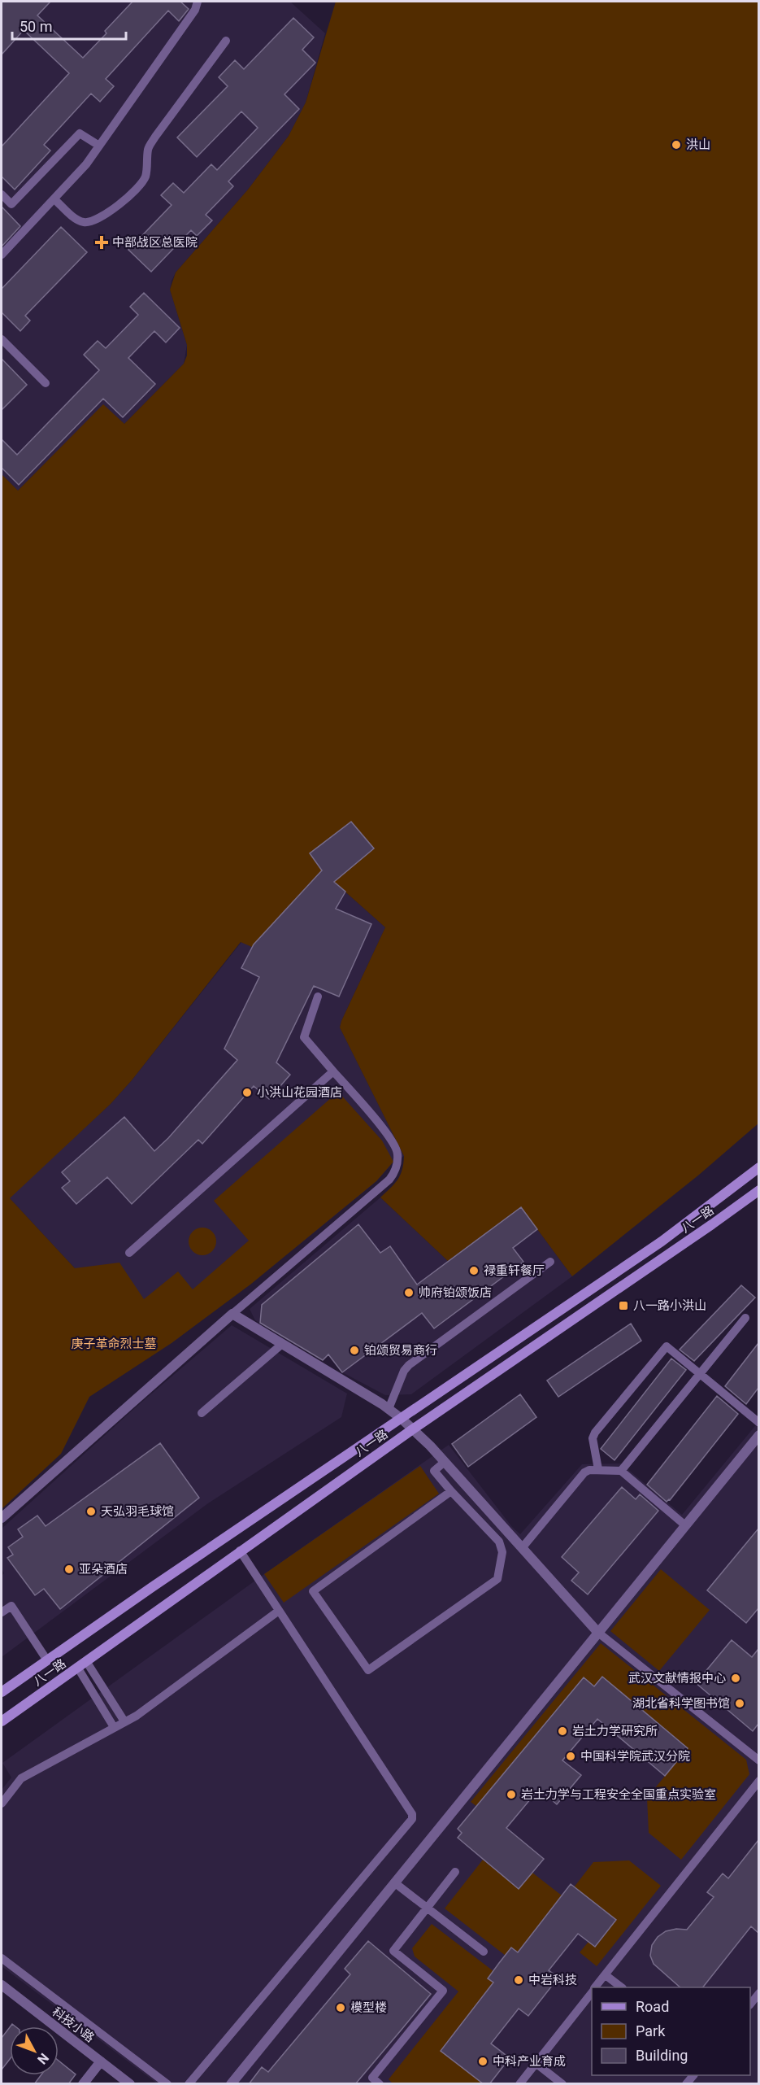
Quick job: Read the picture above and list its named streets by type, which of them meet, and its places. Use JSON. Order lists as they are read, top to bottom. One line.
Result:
{"streets":{"main road":["八一路"],"street":["科技小路"]},"parks":["庚子革命烈士墓"],"places":{"other":["洪山","小洪山花园酒店","禄重轩餐厅","帅府铂颂饭店","铂颂贸易商行","天弘羽毛球馆","亚朵酒店","武汉文献情报中心","湖北省科学图书馆","岩土力学研究所","中国科学院武汉分院","岩土力学与工程安全全国重点实验室","中岩科技","模型楼","中科产业育成"],"health":["中部战区总医院"],"transit":["八一路小洪山"]},"legend":["Road","Park","Building"],"scale_bar":"50 m","north":"bottom right"}
